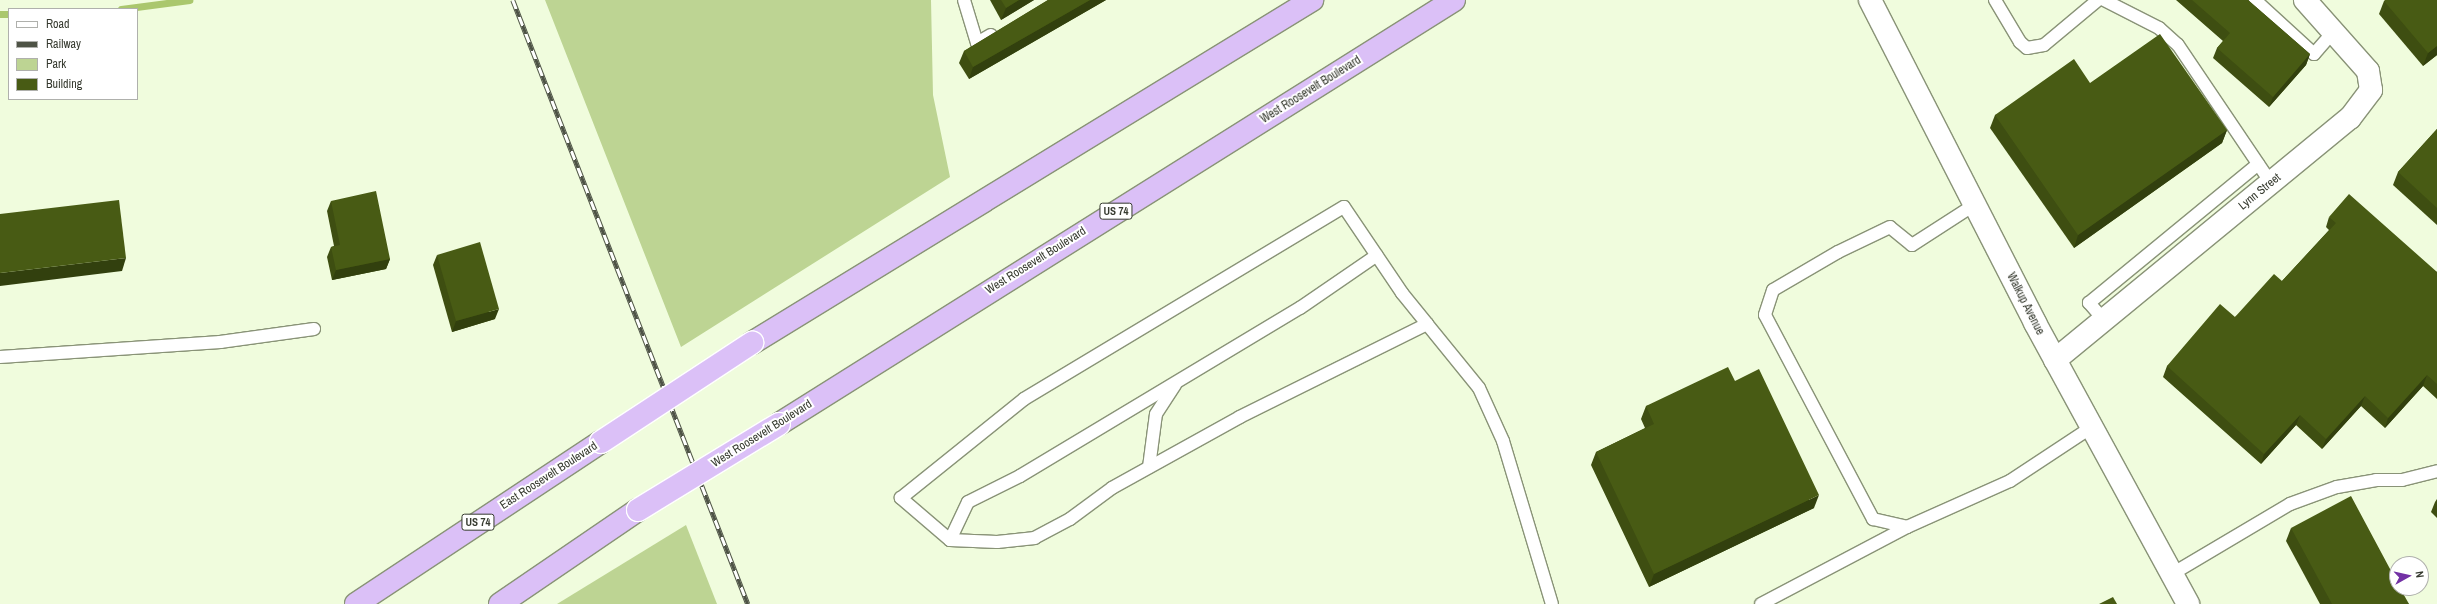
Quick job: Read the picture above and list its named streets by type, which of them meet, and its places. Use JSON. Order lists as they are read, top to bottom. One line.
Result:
{"streets":{"highway":["West Roosevelt Boulevard","US 74","East Roosevelt Boulevard"],"street":["Lynn Street","Walkup Avenue"]},"crossings":[["Lynn Street","Walkup Avenue"]],"legend":["Road","Railway","Park","Building"],"north":"right"}
